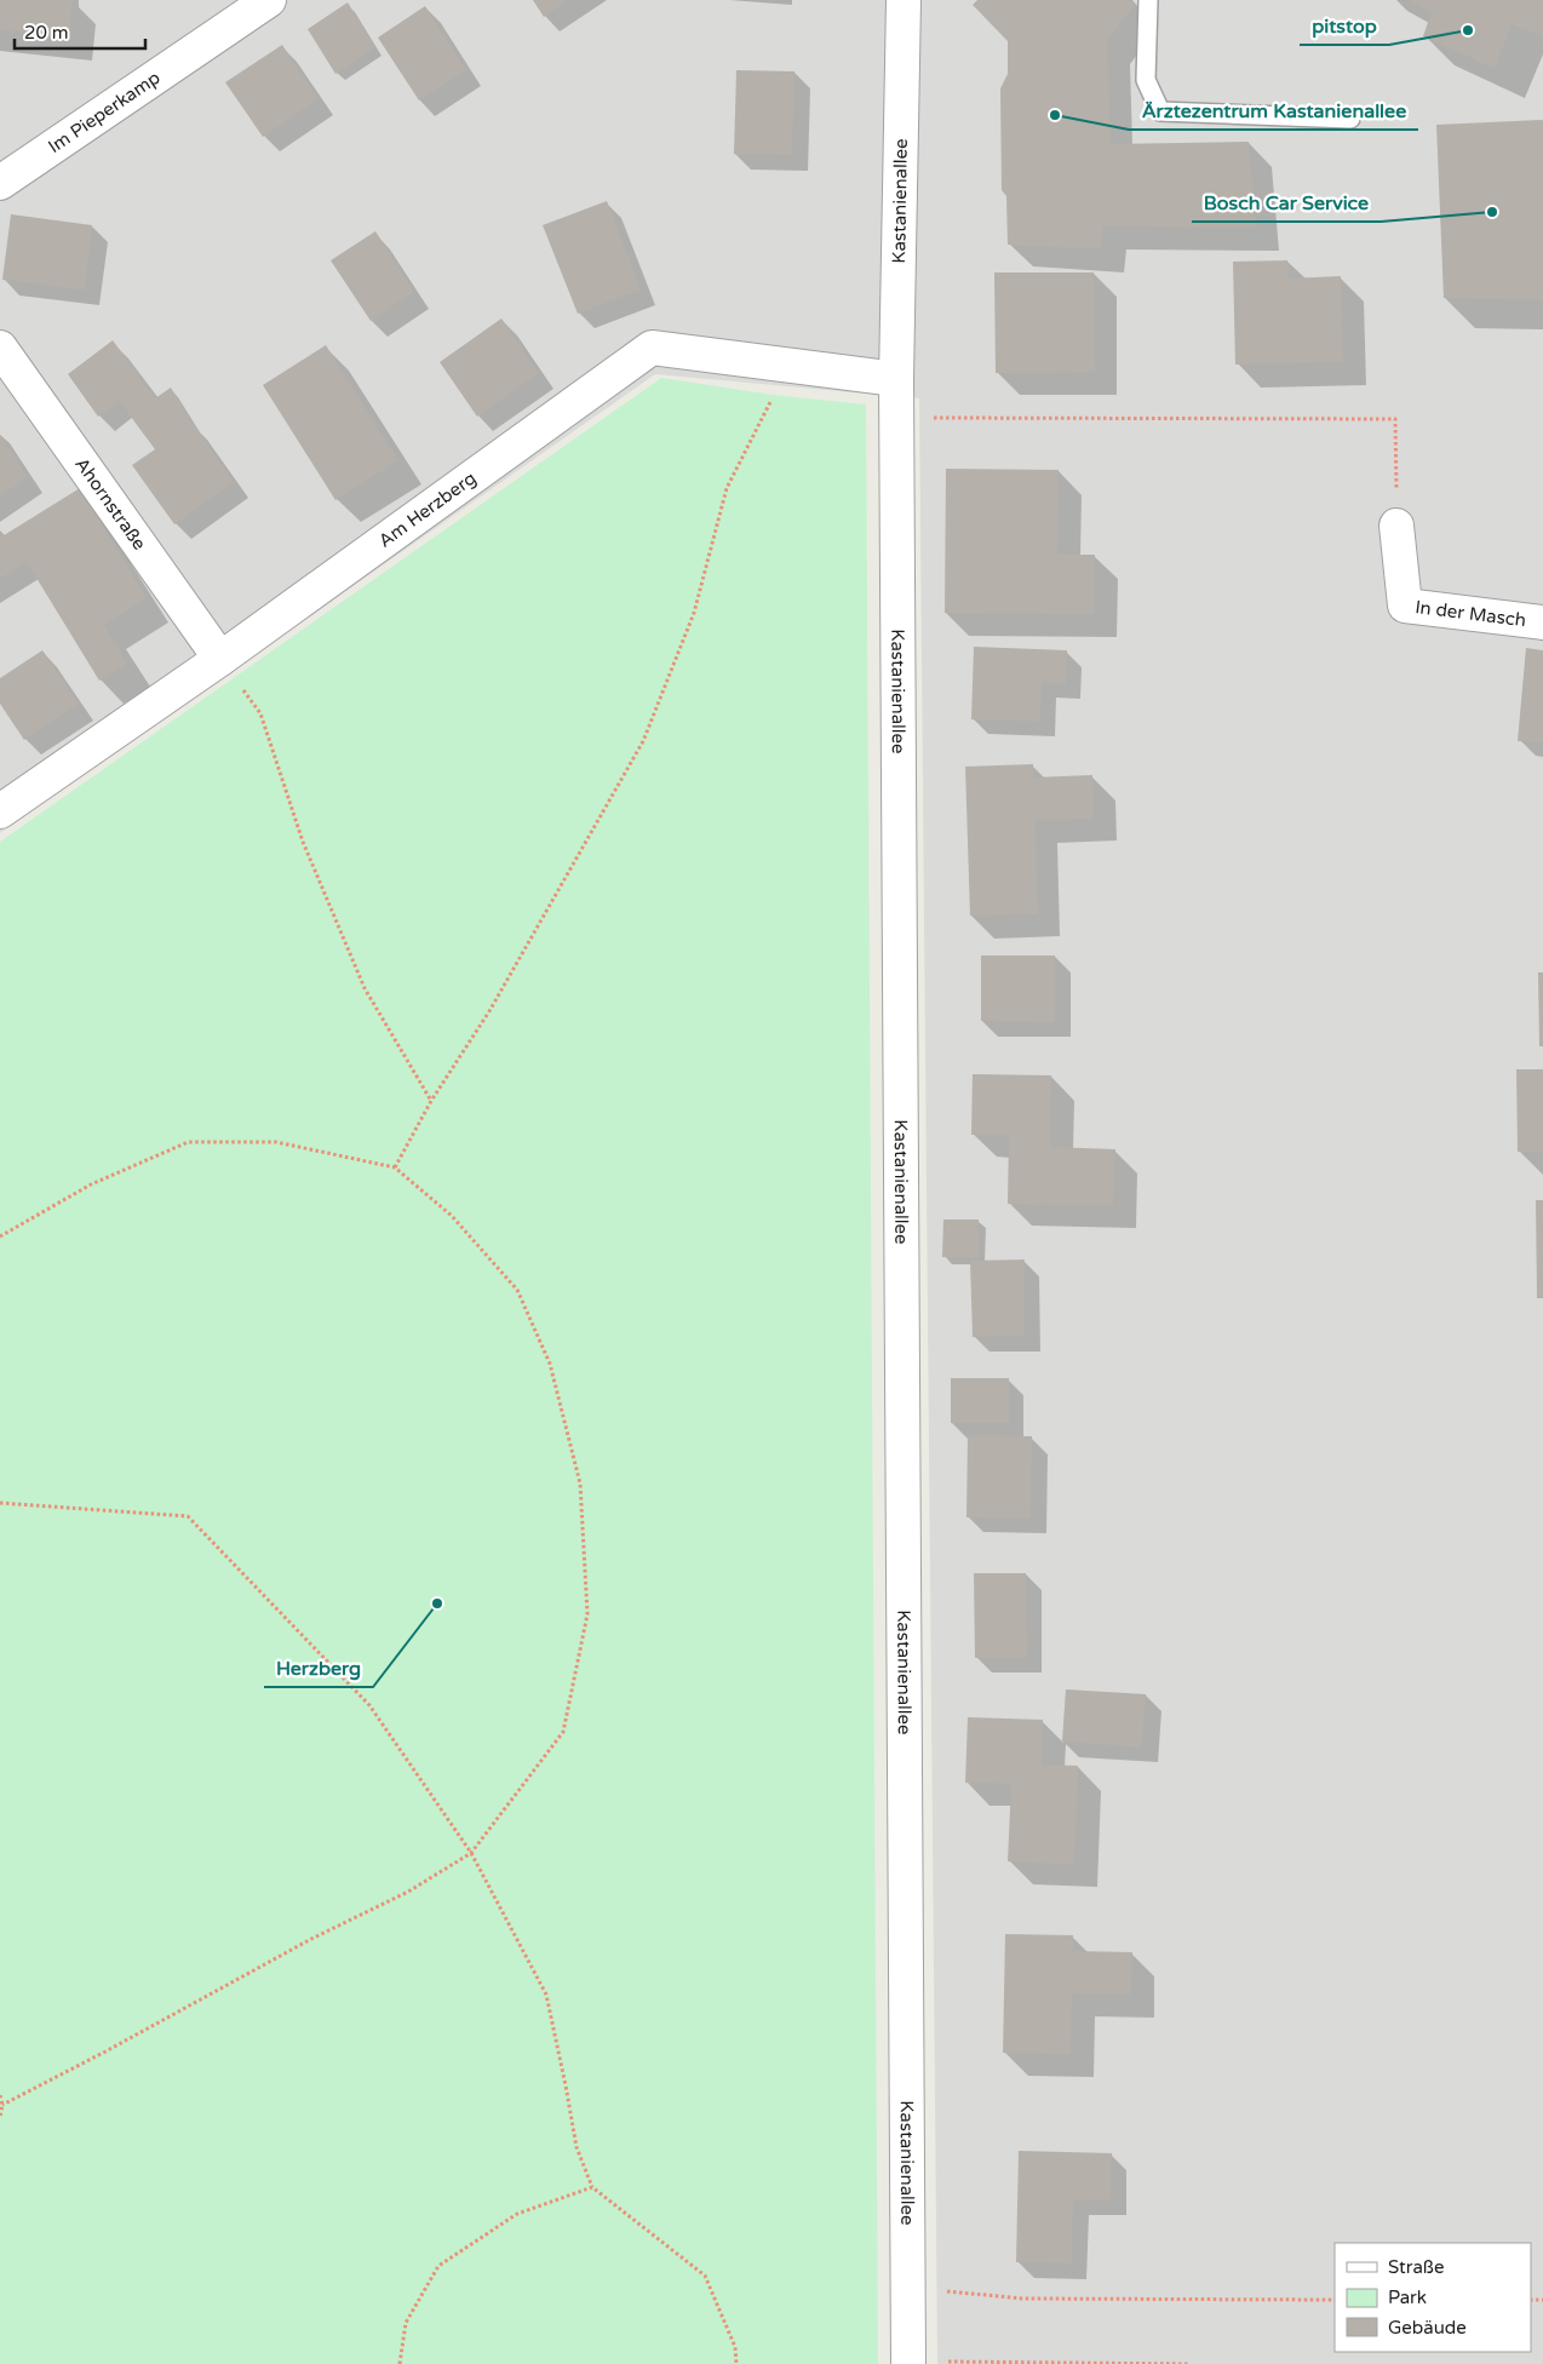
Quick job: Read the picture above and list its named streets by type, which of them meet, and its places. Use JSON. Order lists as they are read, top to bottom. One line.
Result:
{"streets":{"street":["Im Pieperkamp","Kastanienallee","Ahornstraße","Am Herzberg","In der Masch"]},"crossings":[["Kastanienallee","Am Herzberg"],["Ahornstraße","Am Herzberg"]],"places":["pitstop","Ärztezentrum Kastanienallee","Bosch Car Service","Herzberg"],"legend":["Straße","Park","Gebäude"],"scale_bar":"20 m"}
